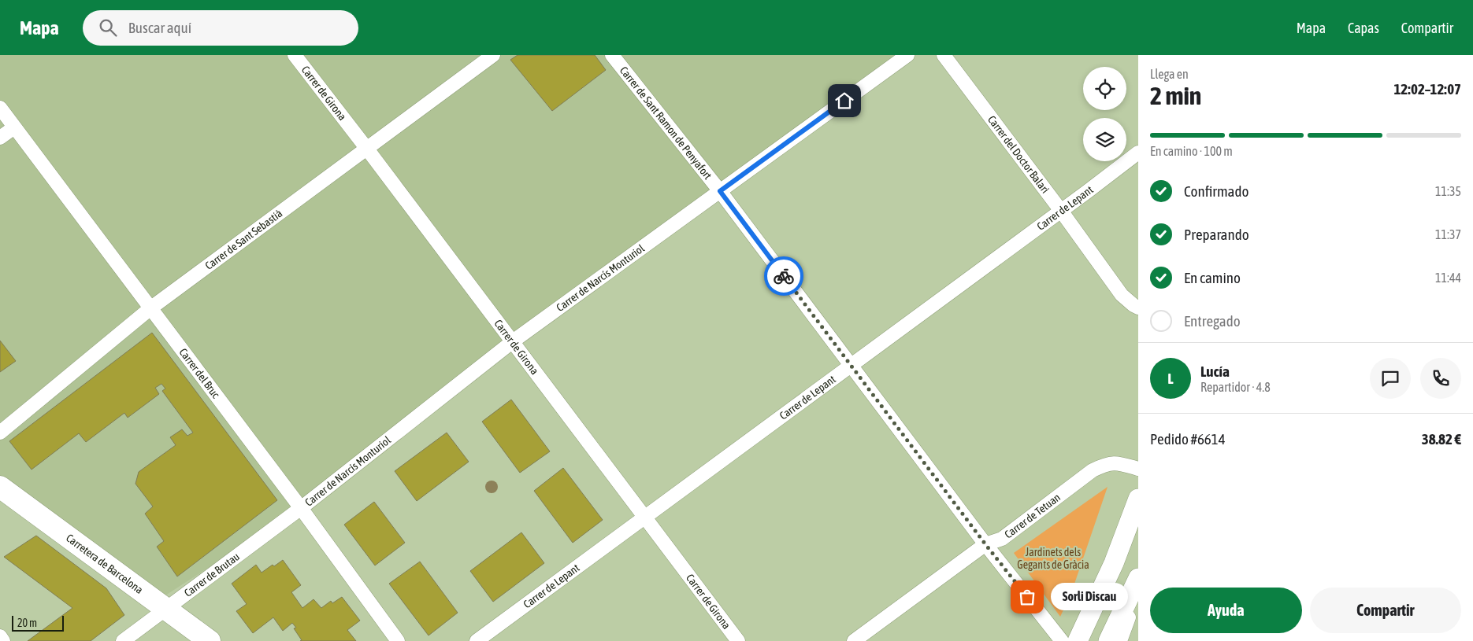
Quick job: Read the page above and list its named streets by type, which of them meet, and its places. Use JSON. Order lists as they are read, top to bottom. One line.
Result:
{"streets":{"main road":["Carretera de Barcelona"],"street":["Carrer de Girona","Carrer de Sant Ramon de Penyafort","Carrer del Doctor Balari","Carrer de Lepant","Carrer de Sant Sebastià","Carrer de Narcís Monturiol","Carrer del Bruc","Carrer de Tetuan","Carrer de Brutau"]},"crossings":[["Carrer de Girona","Carrer de Lepant"],["Carrer de Girona","Carrer de Sant Sebastià"],["Carrer de Girona","Carrer de Narcís Monturiol"],["Carrer de Sant Ramon de Penyafort","Carrer de Lepant"],["Carrer de Sant Ramon de Penyafort","Carrer de Narcís Monturiol"],["Carrer de Sant Ramon de Penyafort","Carrer de Tetuan"],["Carrer del Doctor Balari","Carrer de Lepant"],["Carrer de Sant Sebastià","Carrer del Bruc"],["Carrer de Narcís Monturiol","Carrer del Bruc"],["Carrer de Narcís Monturiol","Carrer de Brutau"],["Carrer del Bruc","Carrer de Brutau"],["Carretera de Barcelona","Carrer de Brutau"]],"parks":["Jardinets dels Gegants de Gràcia"],"places":["Sorli Discau"],"scale_bar":"20 m","page":{"header":"Mapa","search":"Buscar aquí","nav":["Mapa","Capas","Compartir"],"heading":["2 min","Llega en","12:02–12:07"],"panel":["Lucía","Repartidor · 4.8","Pedido #6614","38.82 €"],"bar":"En camino · 100 m","list":[["Confirmado","11:35"],["Preparando","11:37"],["En camino","11:44"],"Entregado"],"round":"L","buttons":["Ayuda","Compartir"],"bubble":"Sorli Discau","scale":"20 m"}}
